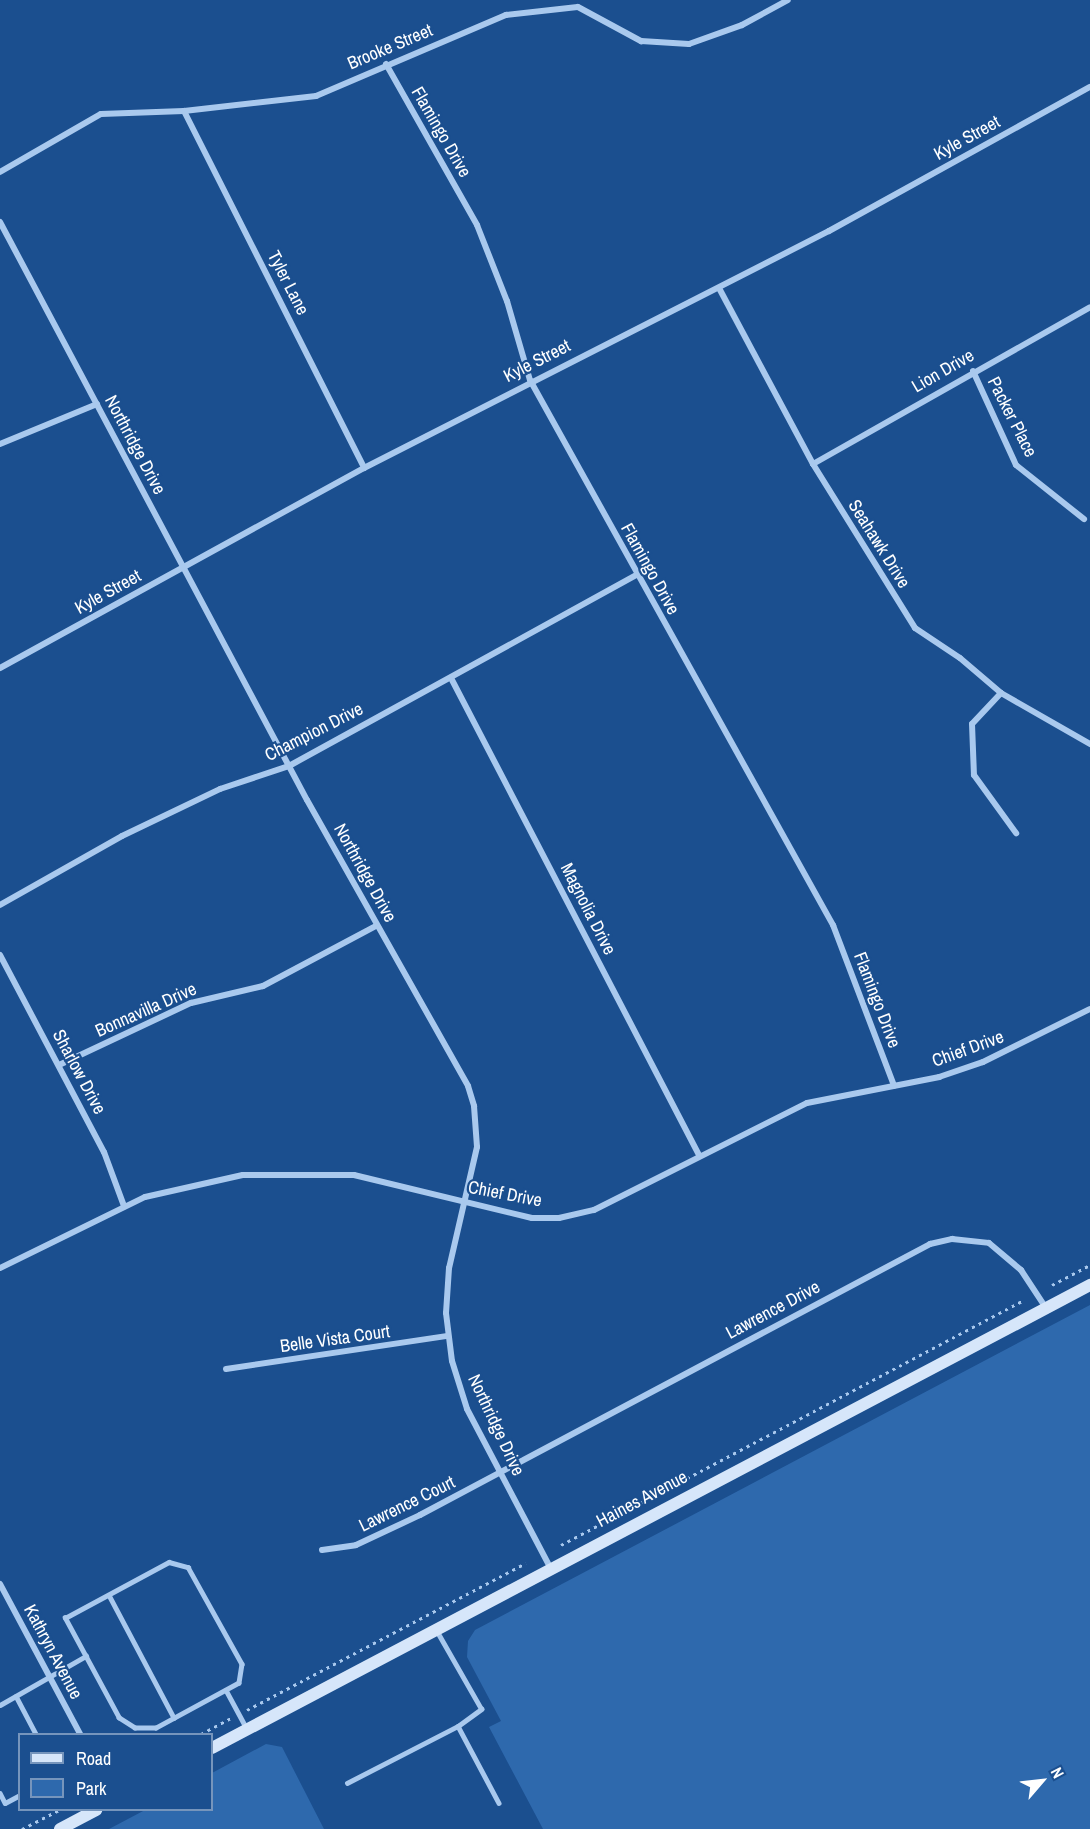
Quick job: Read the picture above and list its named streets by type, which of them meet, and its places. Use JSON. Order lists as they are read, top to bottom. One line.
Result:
{"streets":{"main road":["Haines Avenue"],"street":["Brooke Street","Flamingo Drive","Kyle Street","Tyler Lane","Lion Drive","Packer Place","Northridge Drive","Seahawk Drive","Champion Drive","Magnolia Drive","Bonnavilla Drive","Chief Drive","Sharlow Drive","Lawrence Drive","Belle Vista Court","Lawrence Court","Kathryn Avenue"]},"crossings":[["Brooke Street","Flamingo Drive"],["Brooke Street","Tyler Lane"],["Flamingo Drive","Kyle Street"],["Flamingo Drive","Champion Drive"],["Flamingo Drive","Chief Drive"],["Kyle Street","Tyler Lane"],["Kyle Street","Northridge Drive"],["Kyle Street","Seahawk Drive"],["Lion Drive","Packer Place"],["Lion Drive","Seahawk Drive"],["Northridge Drive","Champion Drive"],["Northridge Drive","Bonnavilla Drive"],["Northridge Drive","Chief Drive"],["Northridge Drive","Lawrence Drive"],["Northridge Drive","Belle Vista Court"],["Northridge Drive","Haines Avenue"],["Northridge Drive","Lawrence Court"],["Champion Drive","Magnolia Drive"],["Magnolia Drive","Chief Drive"],["Bonnavilla Drive","Sharlow Drive"],["Chief Drive","Sharlow Drive"],["Lawrence Drive","Haines Avenue"],["Lawrence Drive","Lawrence Court"]],"legend":["Road","Park"],"north":"top right"}
